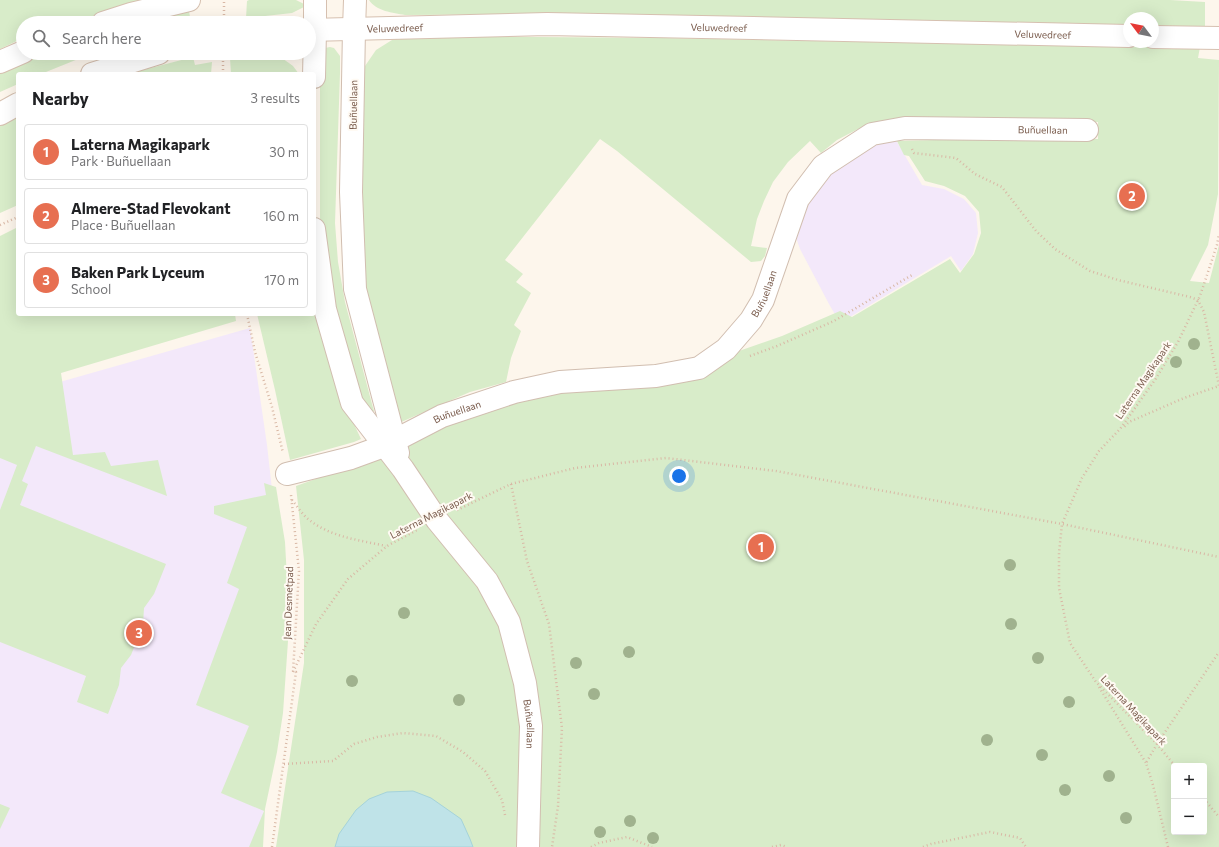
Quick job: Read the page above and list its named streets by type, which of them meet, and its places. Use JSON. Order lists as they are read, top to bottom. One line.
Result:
{"streets":{"street":["Veluwedreef","Buñuellaan"],"path":["Laterna Magikapark","Jean Desmetpad"]},"crossings":[["Veluwedreef","Buñuellaan"],["Buñuellaan","Laterna Magikapark"],["Buñuellaan","Jean Desmetpad"],["Laterna Magikapark","Jean Desmetpad"]],"north":"top left","page":{"search":"Search here","heading":["Nearby","3 results"],"list":[{"mark":"1","name":"Laterna Magikapark","note":"Park · Buñuellaan","value":"30 m"},{"mark":"2","name":"Almere-Stad Flevokant","note":"Place · Buñuellaan","value":"160 m"},{"mark":"3","name":"Baken Park Lyceum","note":"School","value":"170 m"}],"pins":["2","1","3"],"map_buttons":["+","−"]}}
